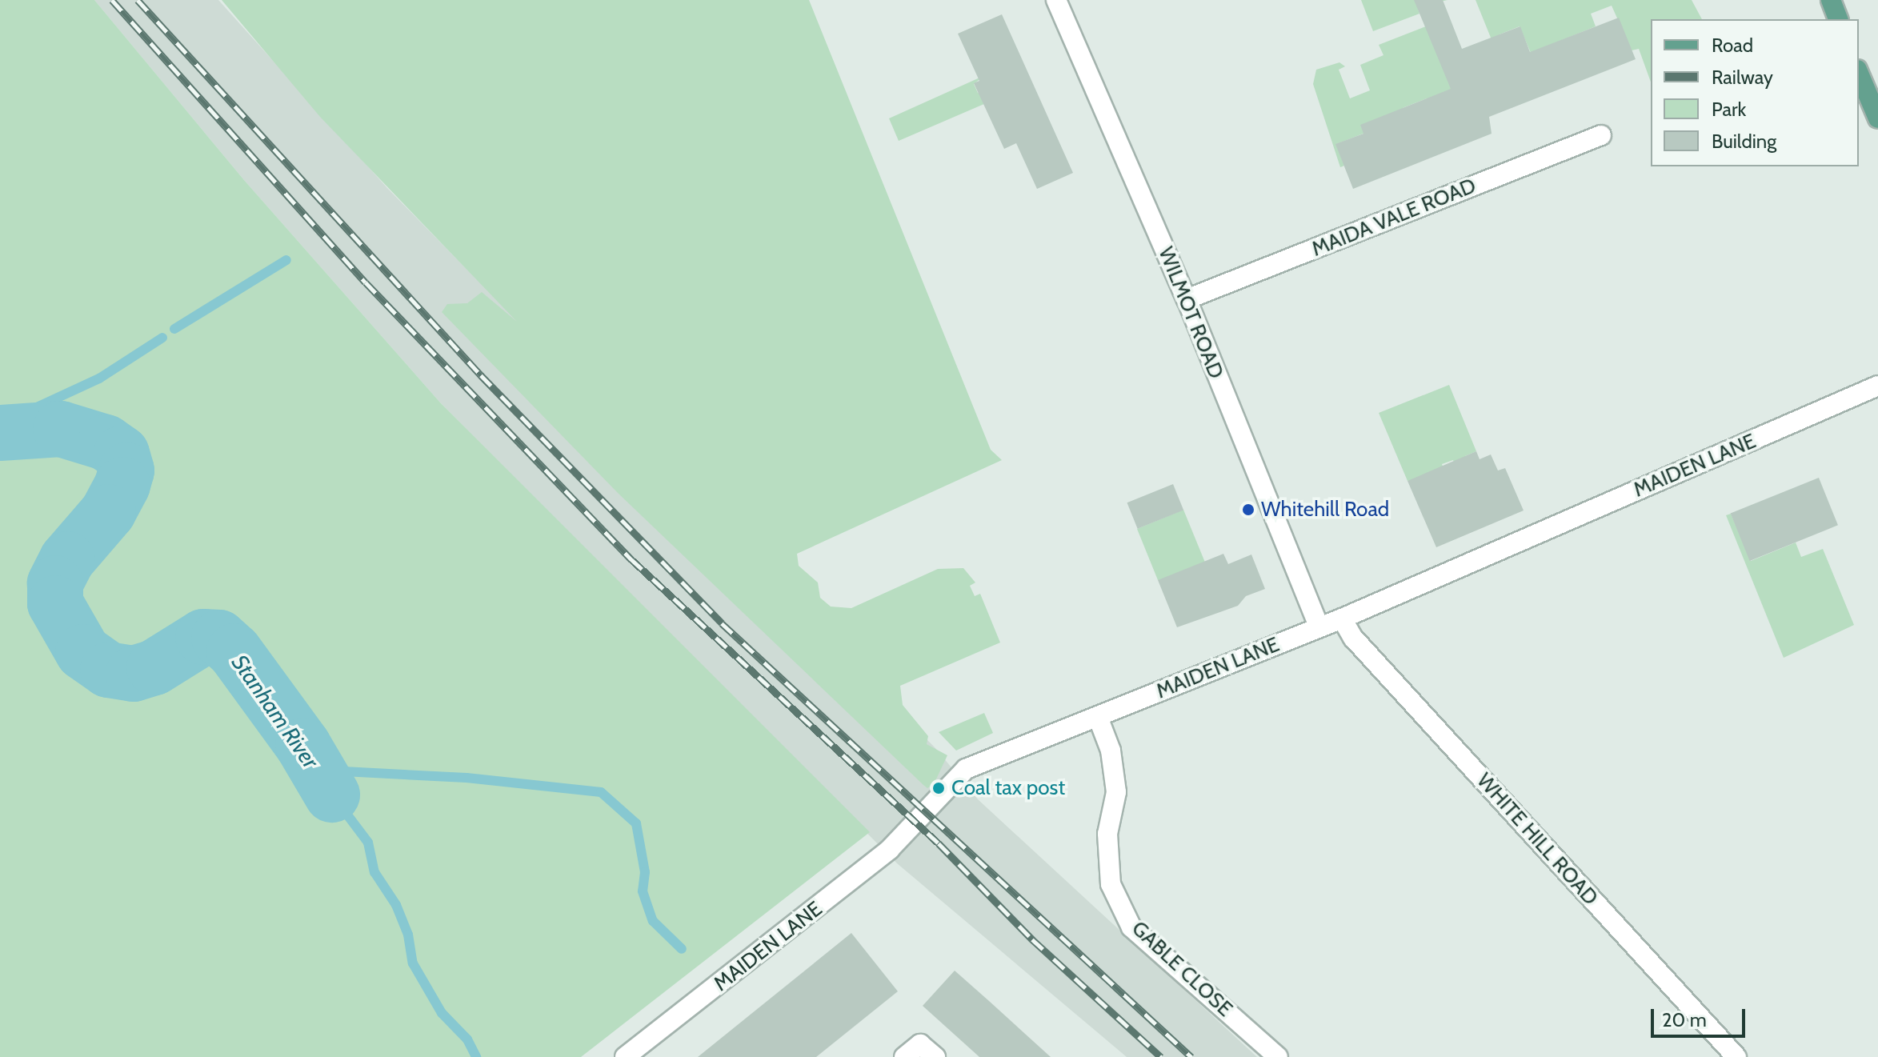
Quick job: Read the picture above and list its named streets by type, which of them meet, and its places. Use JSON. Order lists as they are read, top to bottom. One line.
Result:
{"streets":{"street":["MAIDA VALE ROAD","WILMOT ROAD","MAIDEN LANE","WHITE HILL ROAD","GABLE CLOSE"]},"crossings":[["MAIDA VALE ROAD","WILMOT ROAD"],["WILMOT ROAD","MAIDEN LANE"],["MAIDEN LANE","WHITE HILL ROAD"],["MAIDEN LANE","GABLE CLOSE"]],"water":["Stanham River"],"places":["Whitehill Road","Coal tax post"],"legend":["Road","Railway","Park","Building"],"scale_bar":"20 m"}
